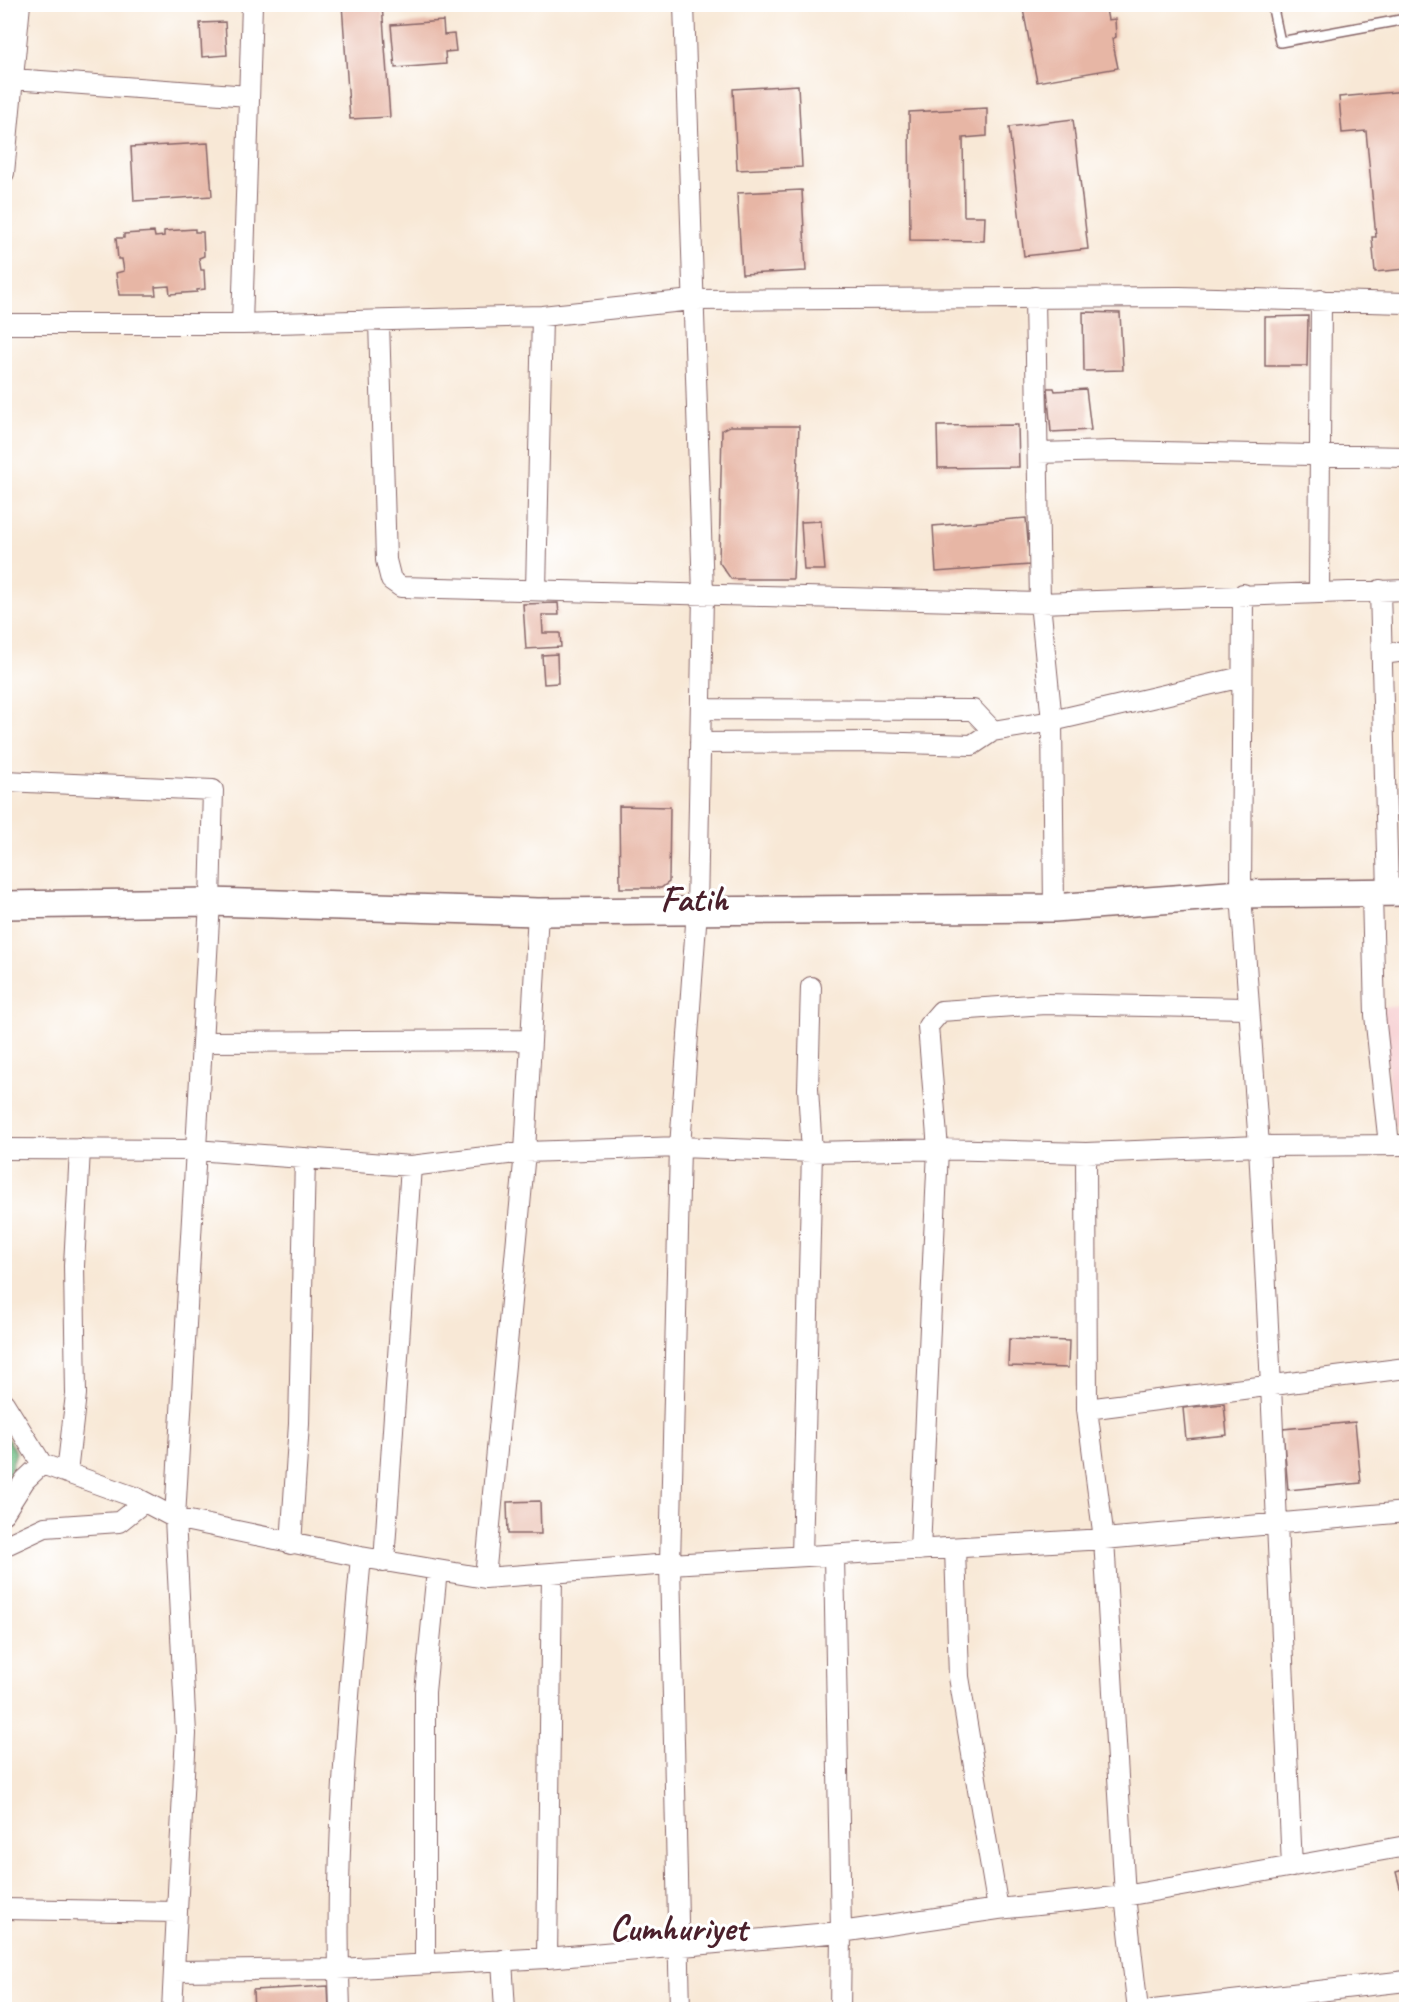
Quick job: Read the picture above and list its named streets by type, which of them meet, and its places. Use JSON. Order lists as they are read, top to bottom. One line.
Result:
{"districts":["Fatih","Cumhuriyet"]}
